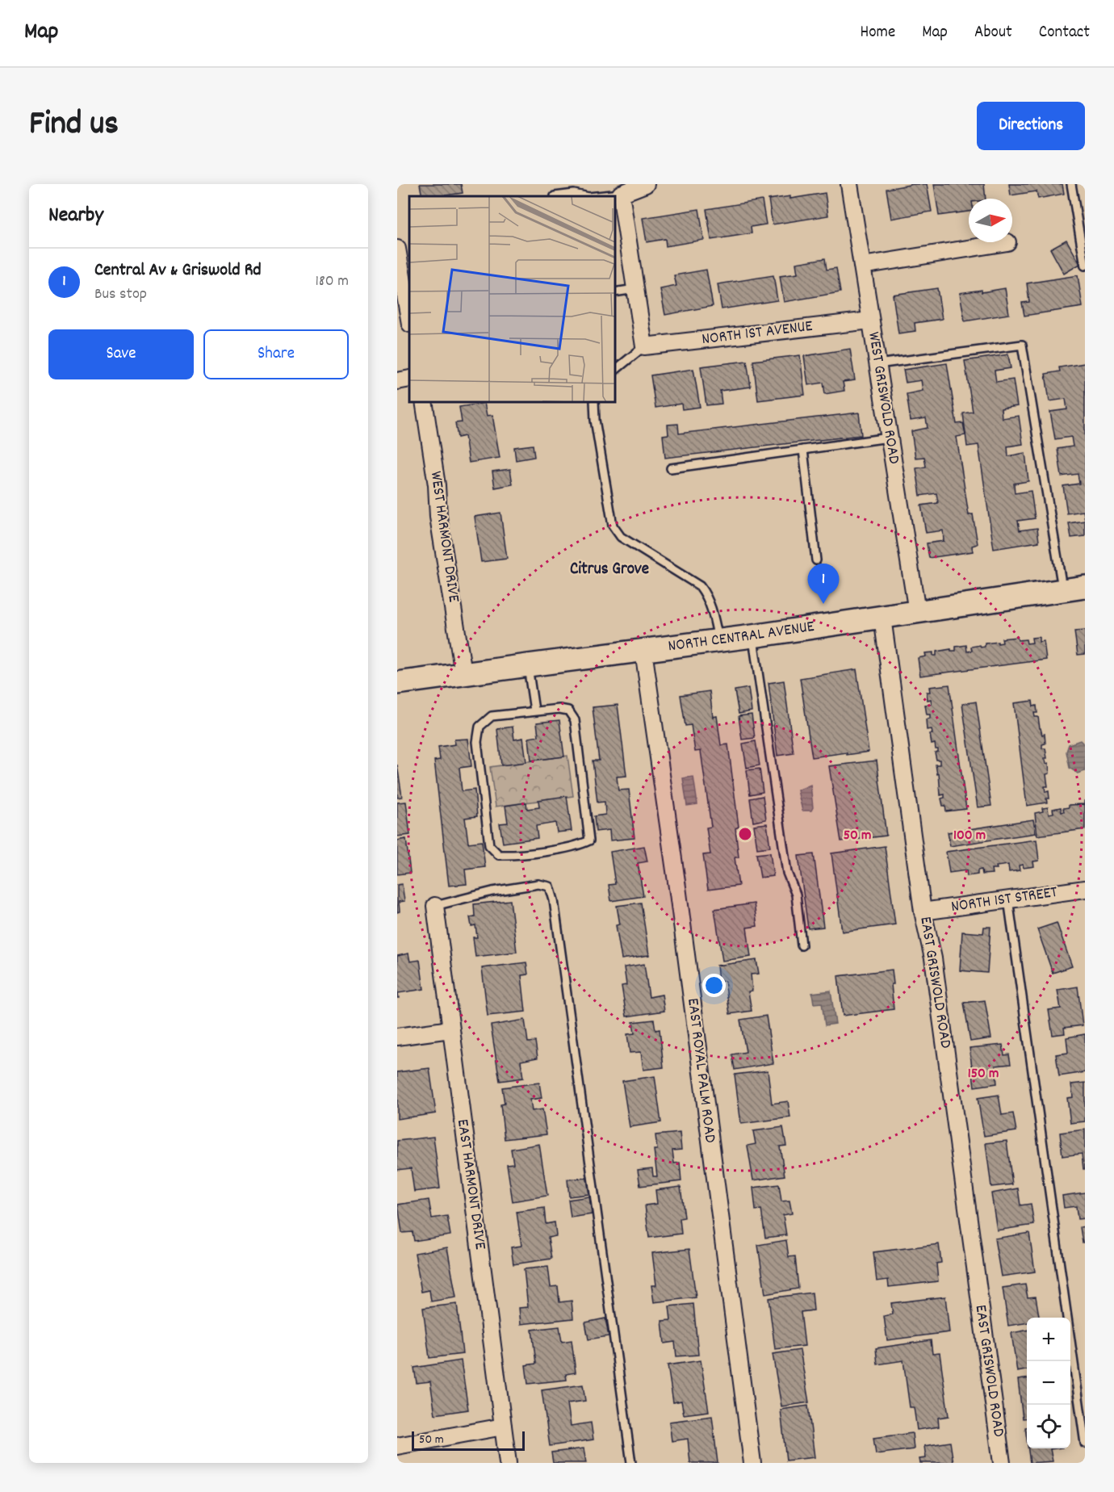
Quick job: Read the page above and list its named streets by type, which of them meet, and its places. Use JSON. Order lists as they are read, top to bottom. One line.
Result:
{"streets":{"main road":["NORTH CENTRAL AVENUE"],"street":["NORTH 1ST AVENUE","WEST GRISWOLD ROAD","WEST HARMONT DRIVE","NORTH 1ST STREET","EAST GRISWOLD ROAD","EAST ROYAL PALM ROAD","EAST HARMONT DRIVE"]},"crossings":[["NORTH 1ST AVENUE","WEST GRISWOLD ROAD"],["WEST GRISWOLD ROAD","NORTH CENTRAL AVENUE"],["WEST HARMONT DRIVE","NORTH CENTRAL AVENUE"],["NORTH CENTRAL AVENUE","EAST GRISWOLD ROAD"],["NORTH CENTRAL AVENUE","EAST ROYAL PALM ROAD"],["NORTH 1ST STREET","EAST GRISWOLD ROAD"]],"districts":["Citrus Grove"],"scale_bar":"50 m","north":"right","page":{"header":"Map","nav":["Home","Map","About","Contact"],"title":"Find us","buttons":["Directions",["Save","Share"]],"heading":"Nearby","list":[{"mark":"1","name":"Central Av & Griswold Rd","note":"Bus stop","value":"180 m"}],"pins":"1","map_buttons":["+","−"],"scale":"50 m"},"rings":["50 m","100 m","150 m"]}
